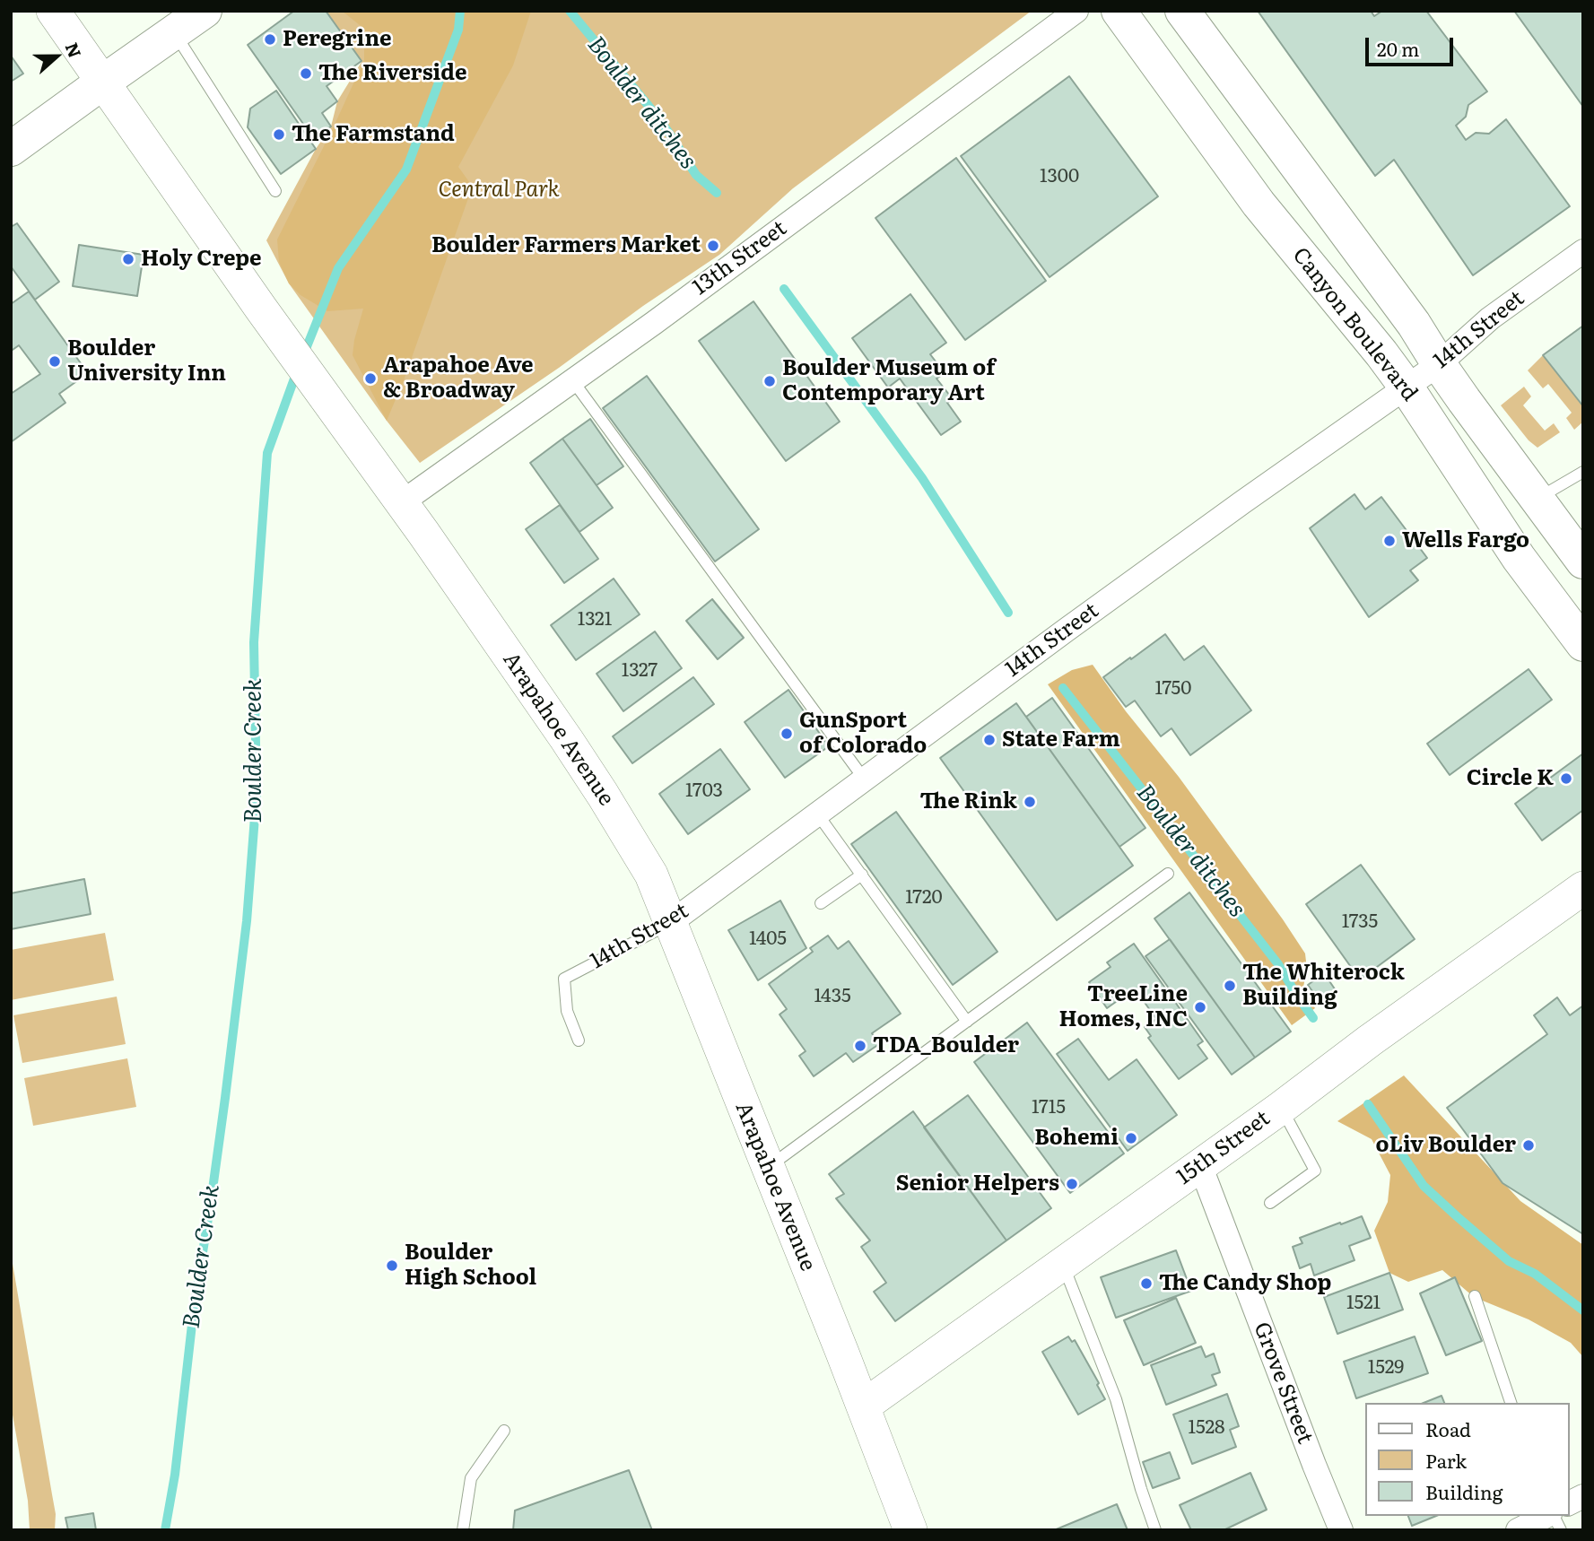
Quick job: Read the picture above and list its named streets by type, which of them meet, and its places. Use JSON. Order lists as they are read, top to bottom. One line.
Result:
{"streets":{"main road":["Canyon Boulevard","Arapahoe Avenue","15th Street"],"street":["13th Street","14th Street","Grove Street"]},"crossings":[["13th Street","Arapahoe Avenue"],["Canyon Boulevard","14th Street"],["14th Street","Arapahoe Avenue"],["Arapahoe Avenue","15th Street"],["15th Street","Grove Street"]],"water":["Boulder ditches","Boulder Creek"],"parks":["Central Park"],"places":["Peregrine","The Riverside","The Farmstand","Boulder Farmers Market","Holy Crepe","Boulder University Inn","Arapahoe Ave & Broadway","Boulder Museum of Contemporary Art","Wells Fargo","GunSport of Colorado","State Farm","Circle K","The Rink","The Whiterock Building","TreeLine Homes, INC","TDA_Boulder","Bohemi","oLiv Boulder","Senior Helpers","Boulder High School","The Candy Shop"],"house_numbers":["1300","1321","1327","1750","1703","1720","1735","1405","1435","1715","1521","1529","1528"],"legend":["Road","Park","Building"],"scale_bar":"20 m","north":"right"}
